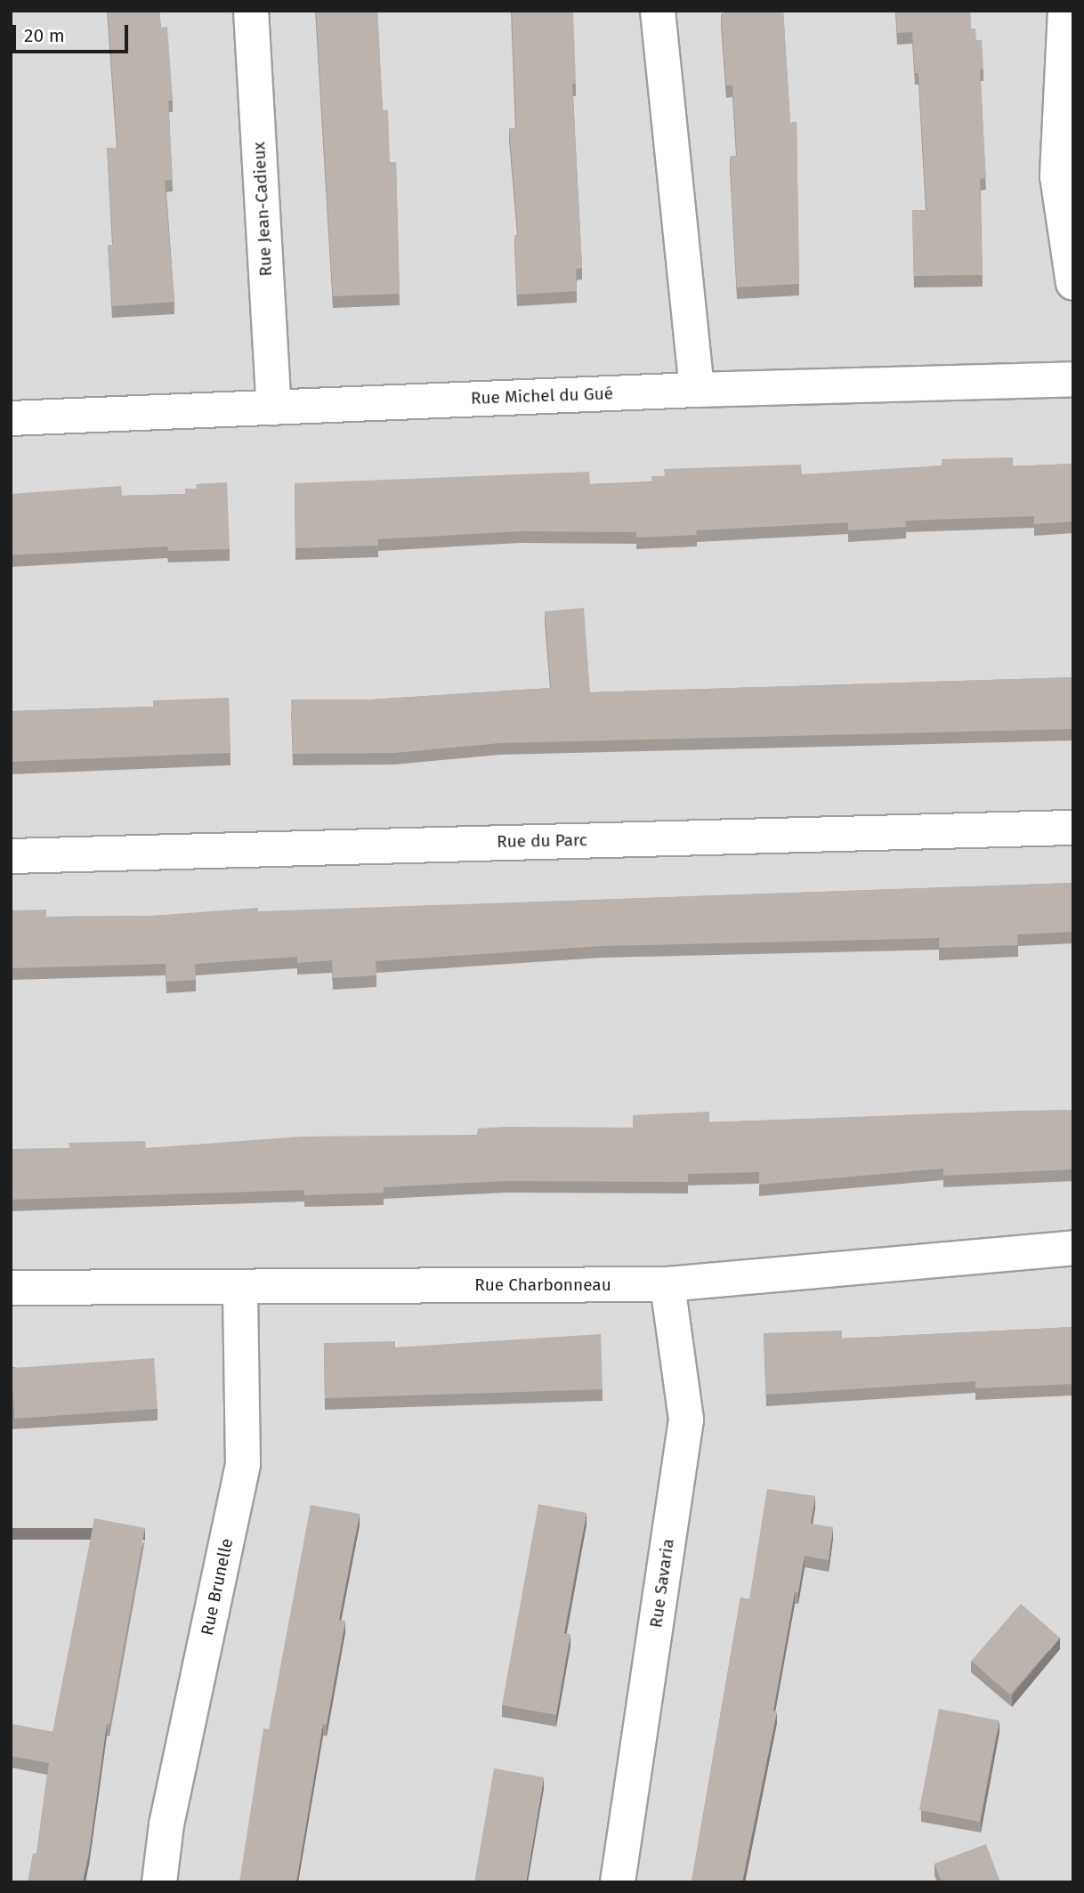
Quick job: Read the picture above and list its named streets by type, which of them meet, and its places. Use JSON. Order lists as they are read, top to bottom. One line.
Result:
{"streets":{"street":["Rue Jean-Cadieux","Rue Michel du Gué","Rue du Parc","Rue Charbonneau","Rue Savaria","Rue Brunelle"]},"crossings":[["Rue Jean-Cadieux","Rue Michel du Gué"],["Rue Charbonneau","Rue Savaria"],["Rue Charbonneau","Rue Brunelle"]],"scale_bar":"20 m"}
